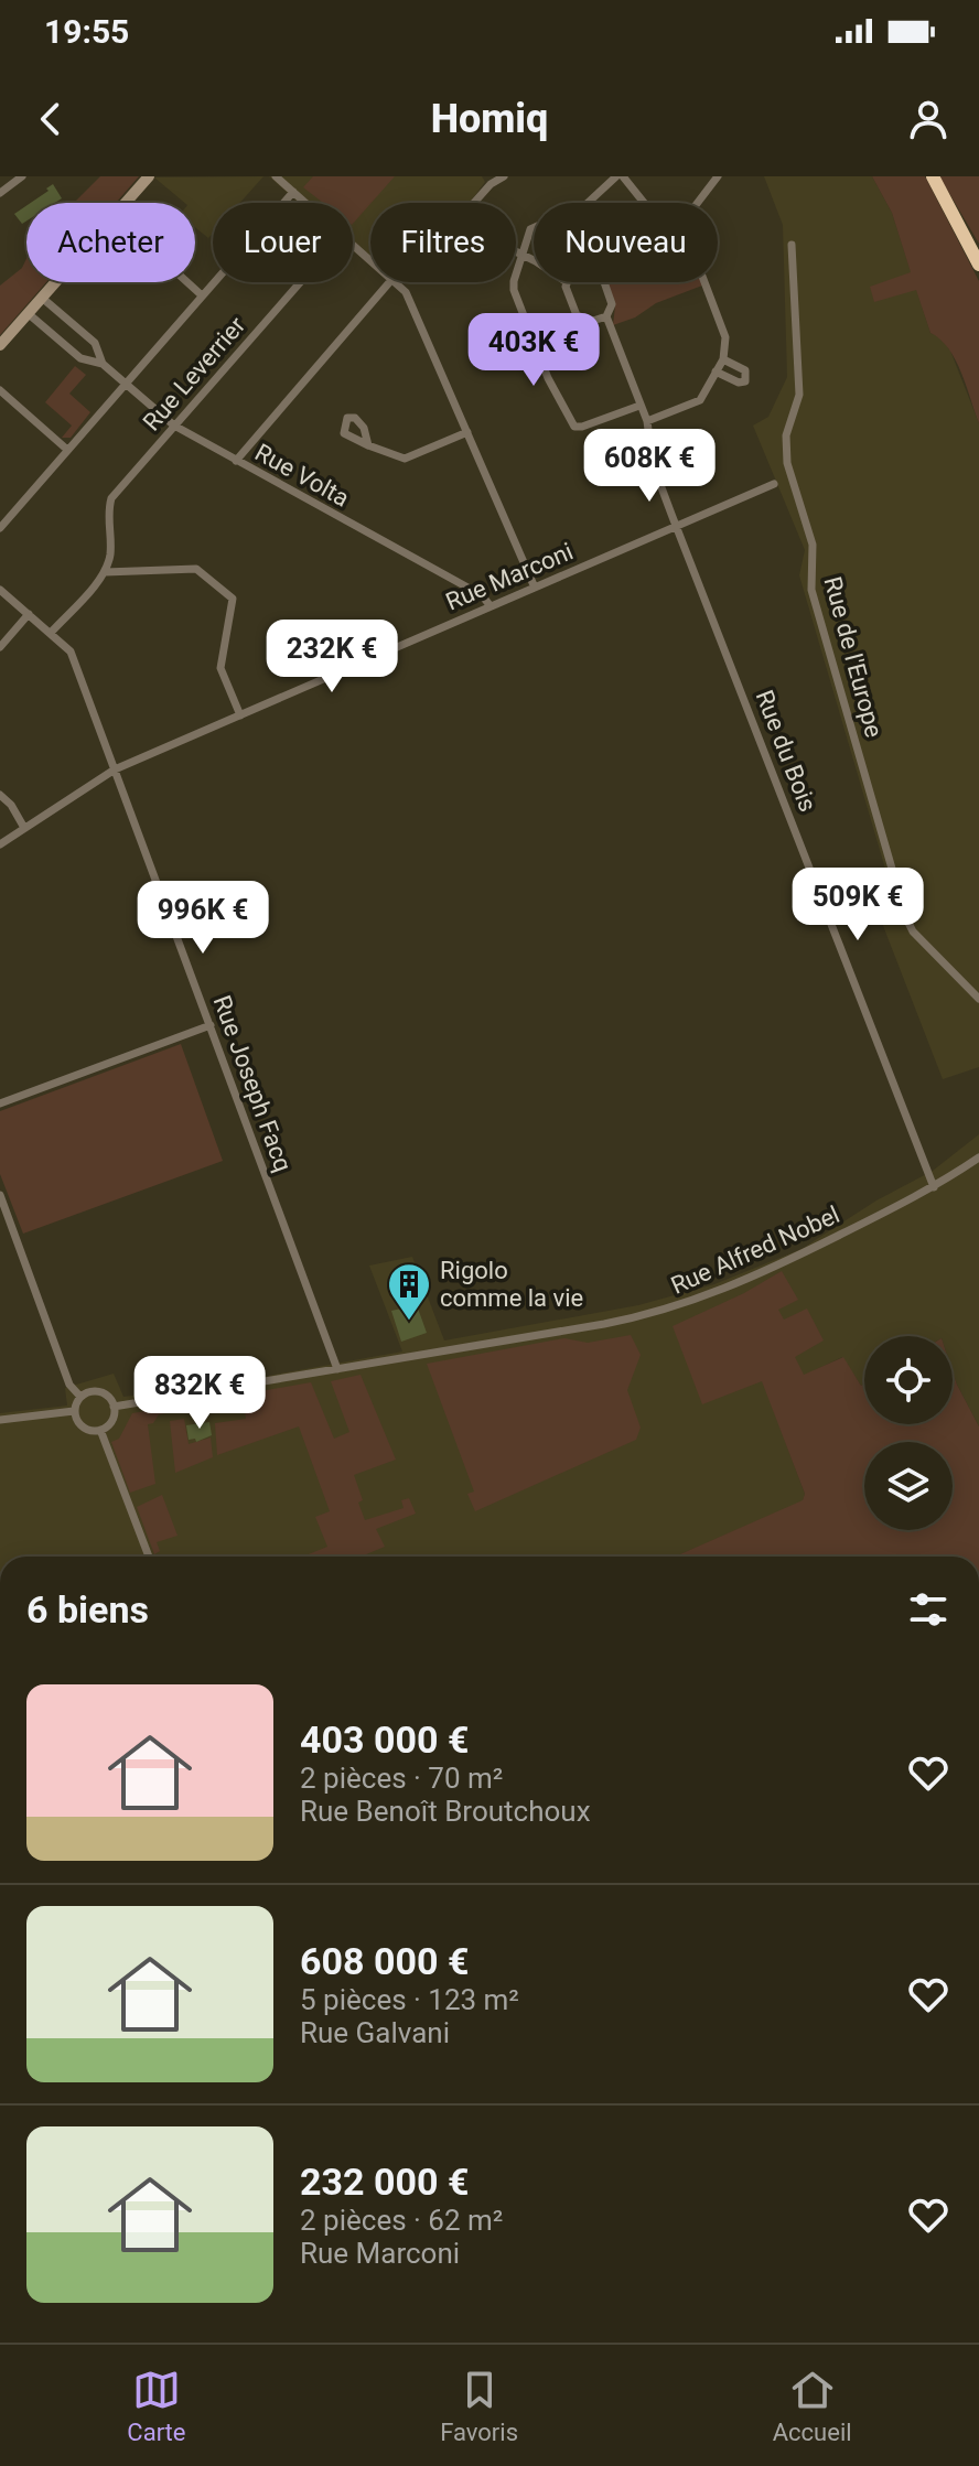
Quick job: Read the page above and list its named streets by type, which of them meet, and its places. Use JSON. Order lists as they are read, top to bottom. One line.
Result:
{"streets":{"street":["Rue Leverrier","Rue Volta","Rue Marconi","Rue de l'Europe","Rue du Bois","Rue Joseph Facq","Rue Alfred Nobel"]},"crossings":[["Rue Leverrier","Rue Volta"],["Rue Volta","Rue Marconi"],["Rue Marconi","Rue du Bois"],["Rue Marconi","Rue Joseph Facq"],["Rue du Bois","Rue Alfred Nobel"],["Rue Joseph Facq","Rue Alfred Nobel"]],"places":{"building":["Rigolo comme la vie"]},"page":{"status":"19:55","header":"Homiq","chip":["Acheter","Louer","Filtres","Nouveau"],"price":["403K €","608K €","232K €","509K €","996K €","832K €"],"heading":"6 biens","list":[{"name":"403 000 €","note":"2 pièces · 70 m² · Rue Benoît Broutchoux"},{"name":"608 000 €","note":"5 pièces · 123 m² · Rue Galvani"},{"name":"232 000 €","note":"2 pièces · 62 m² · Rue Marconi"}],"tabs":["Carte","Favoris","Accueil"]}}
